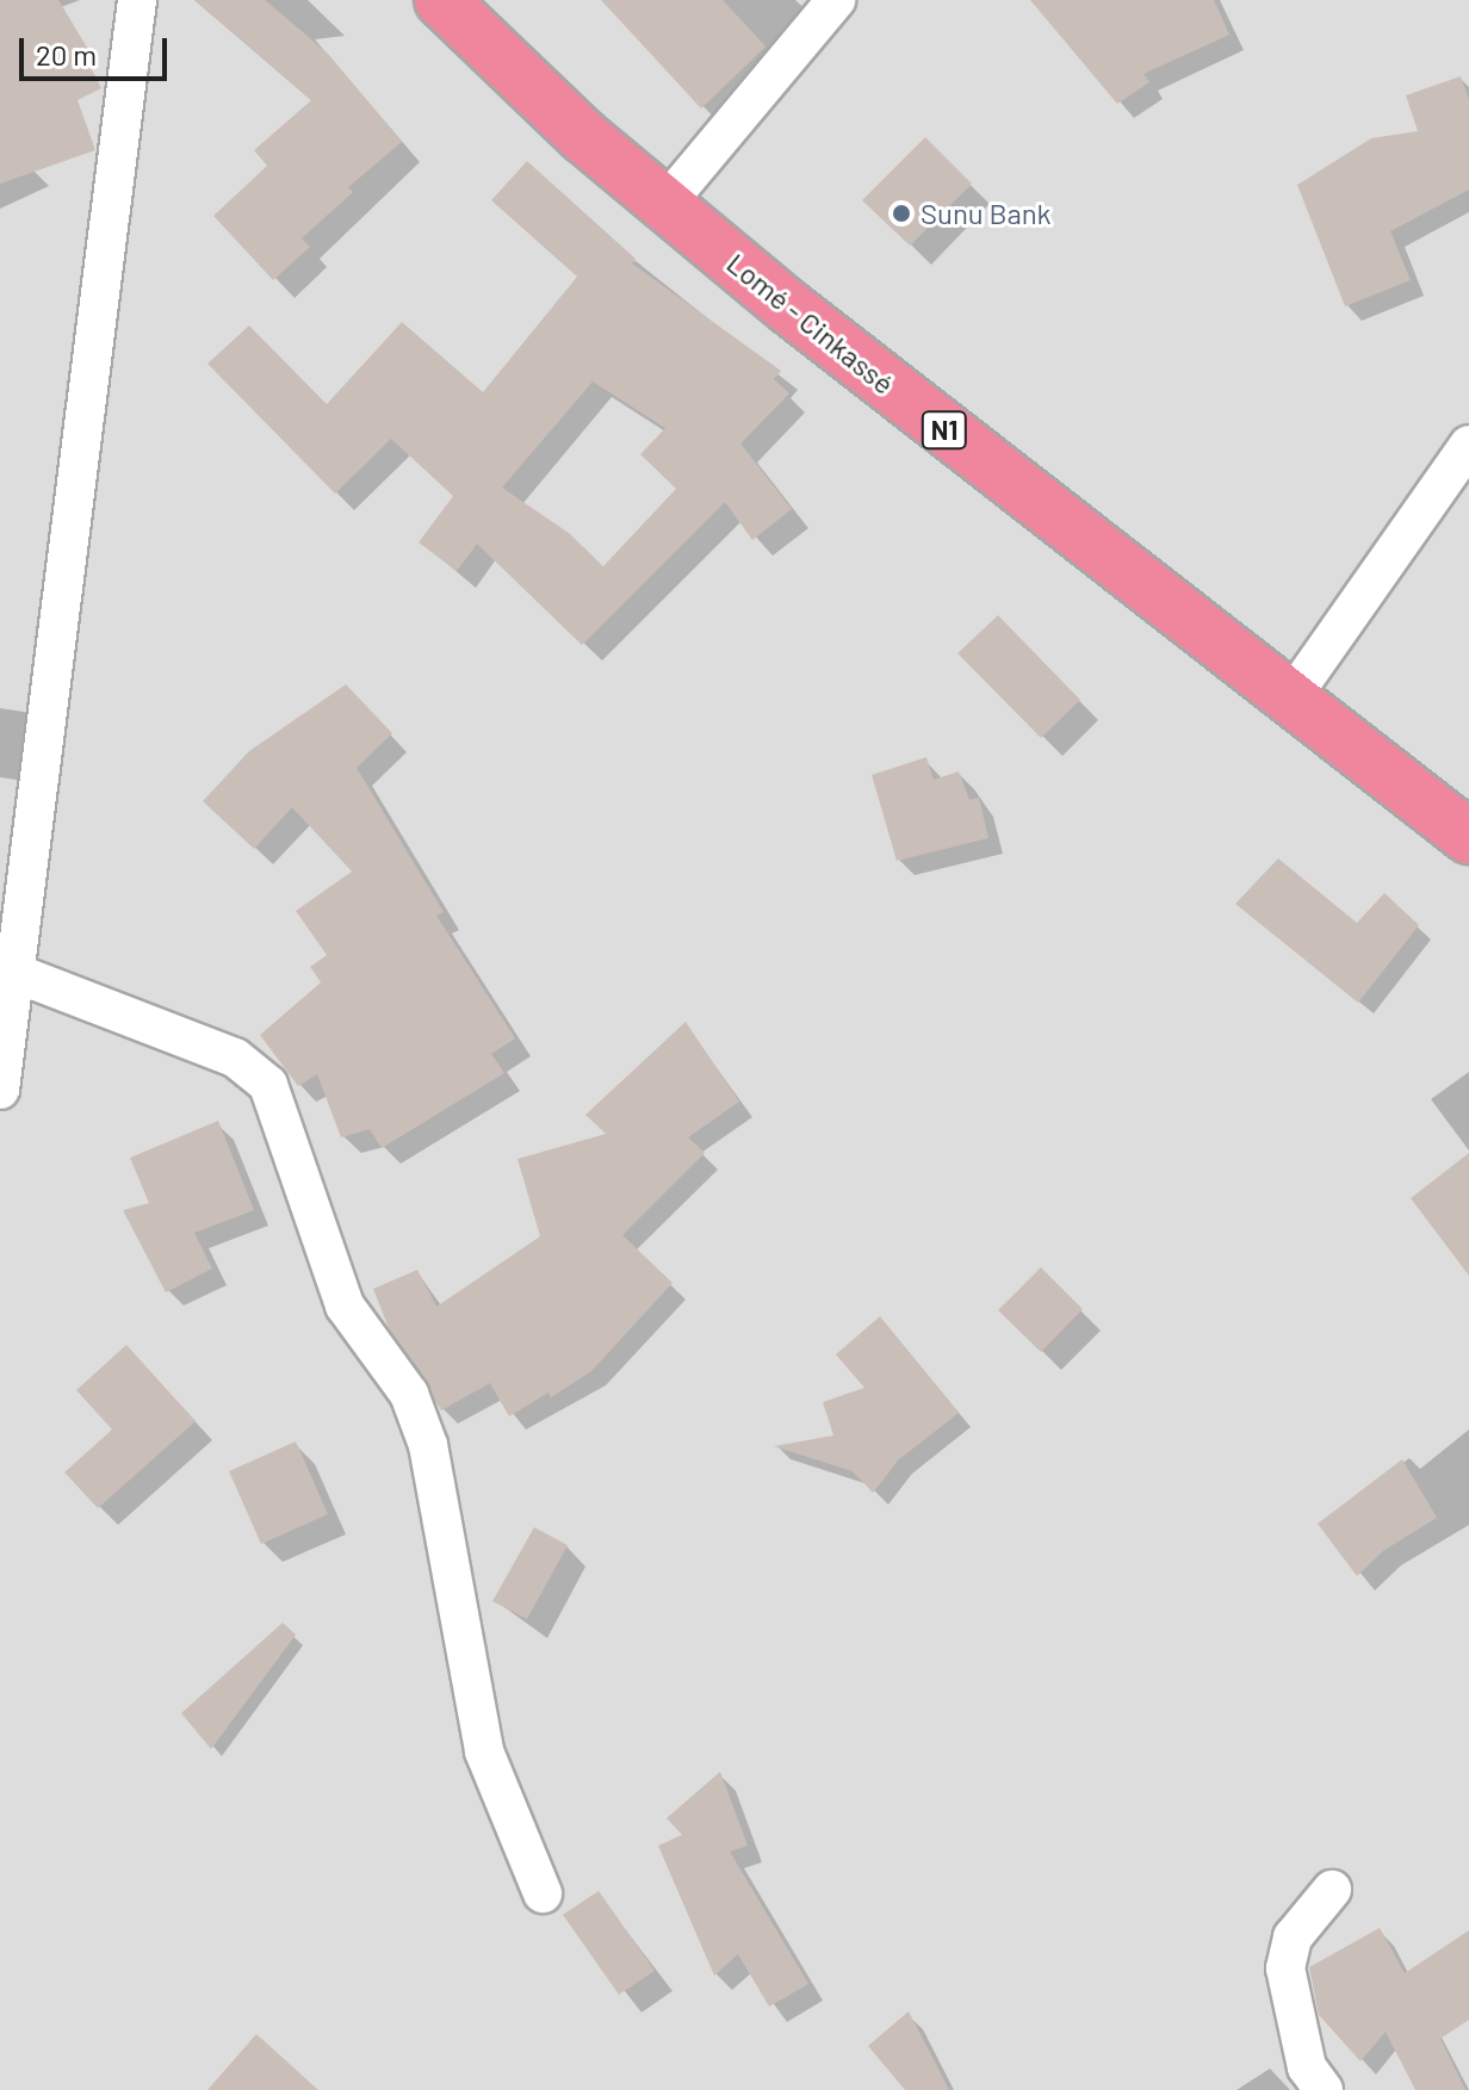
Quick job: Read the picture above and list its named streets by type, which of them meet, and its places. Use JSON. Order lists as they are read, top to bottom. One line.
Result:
{"streets":{"highway":["Lomé - Cinkassé","N1"]},"places":["Sunu Bank"],"scale_bar":"20 m"}
